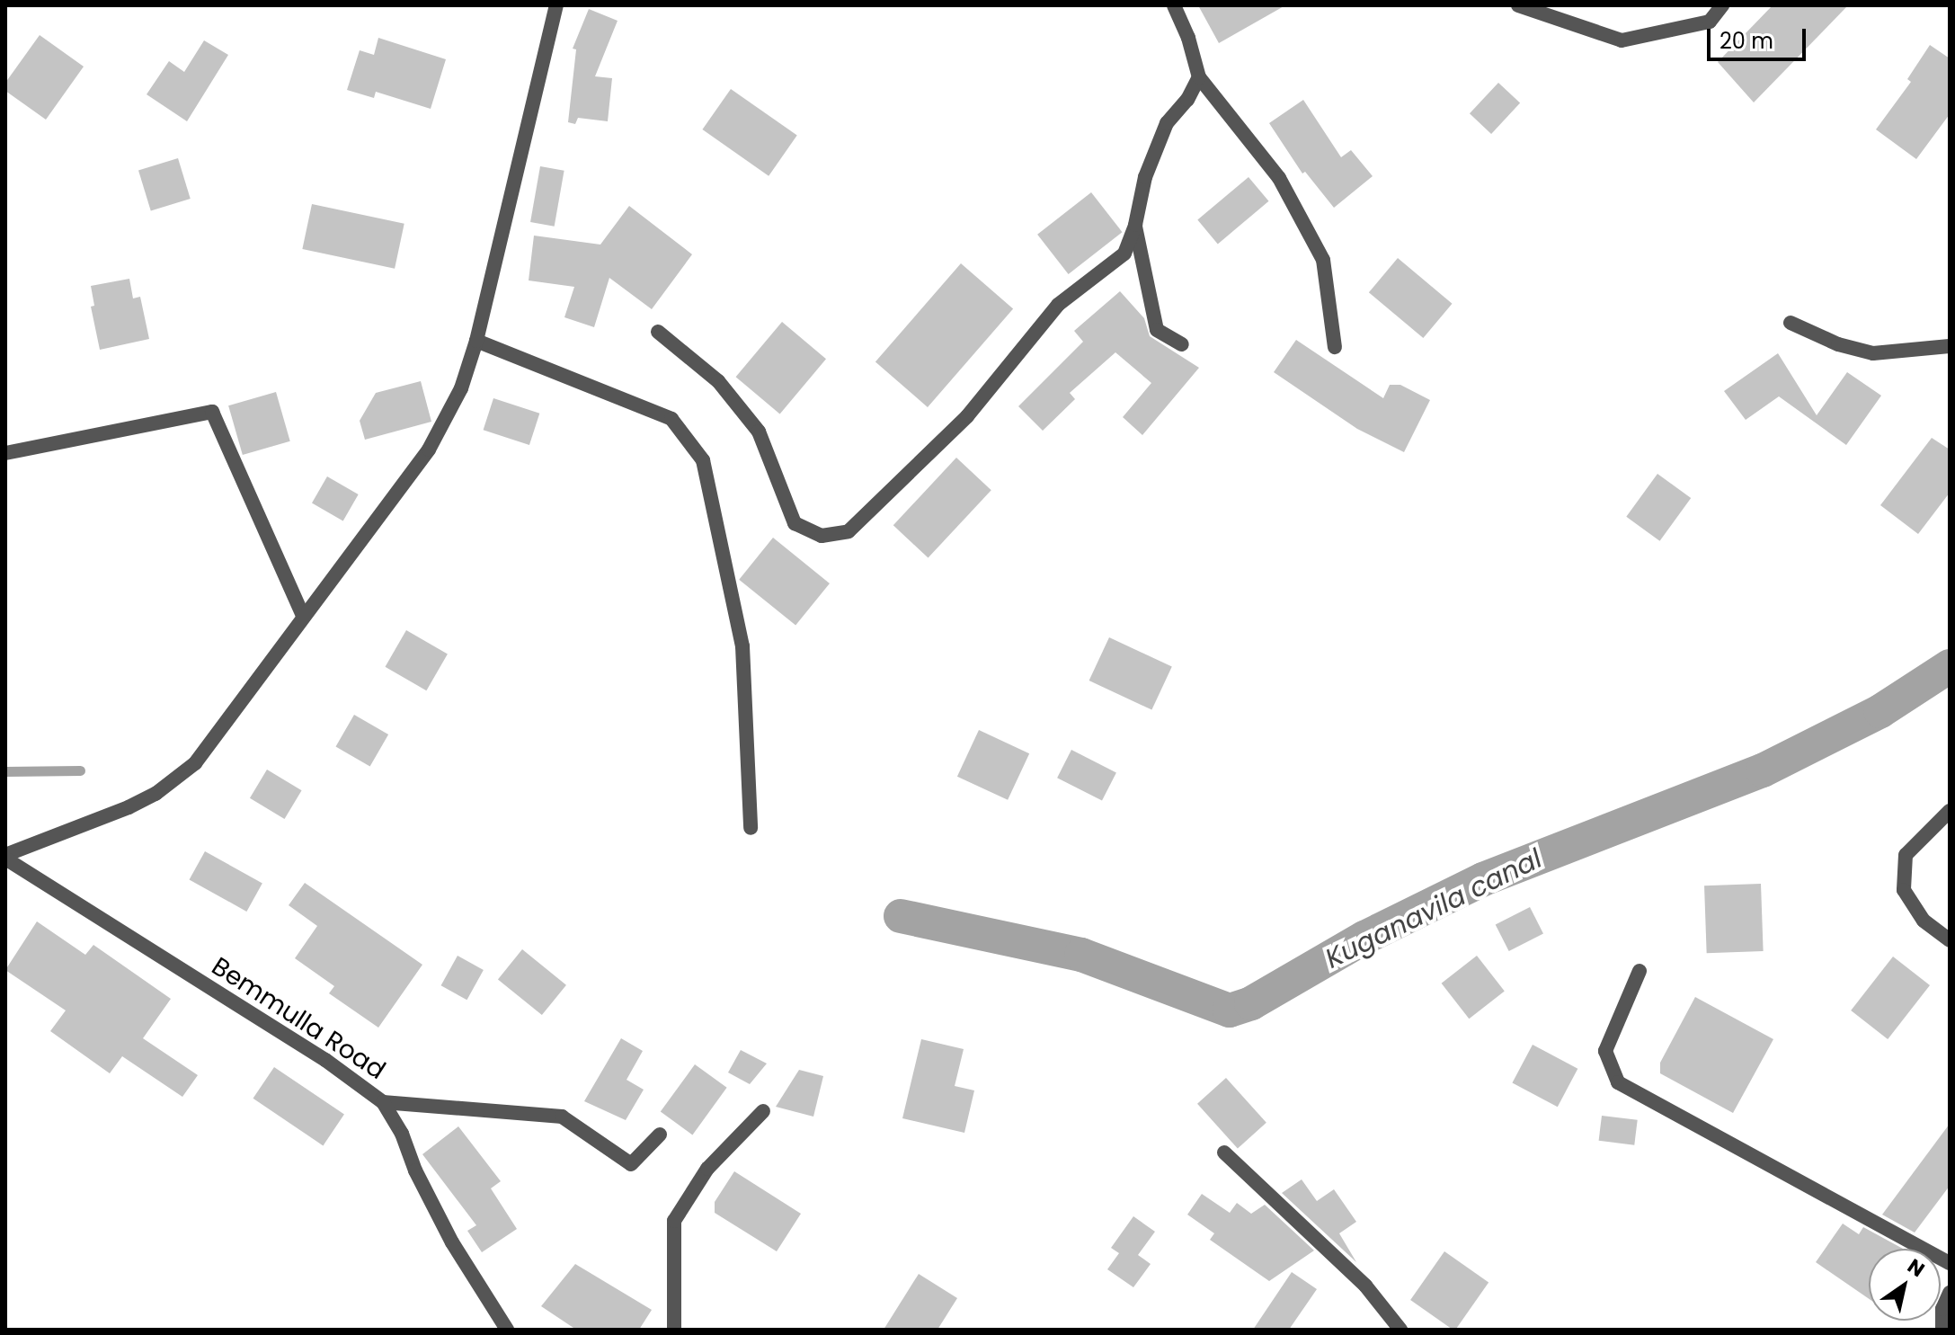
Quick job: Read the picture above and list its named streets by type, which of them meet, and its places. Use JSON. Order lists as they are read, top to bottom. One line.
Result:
{"streets":{"street":["Bemmulla Road"]},"water":["Kuganavila canal"],"scale_bar":"20 m","north":"top right"}
